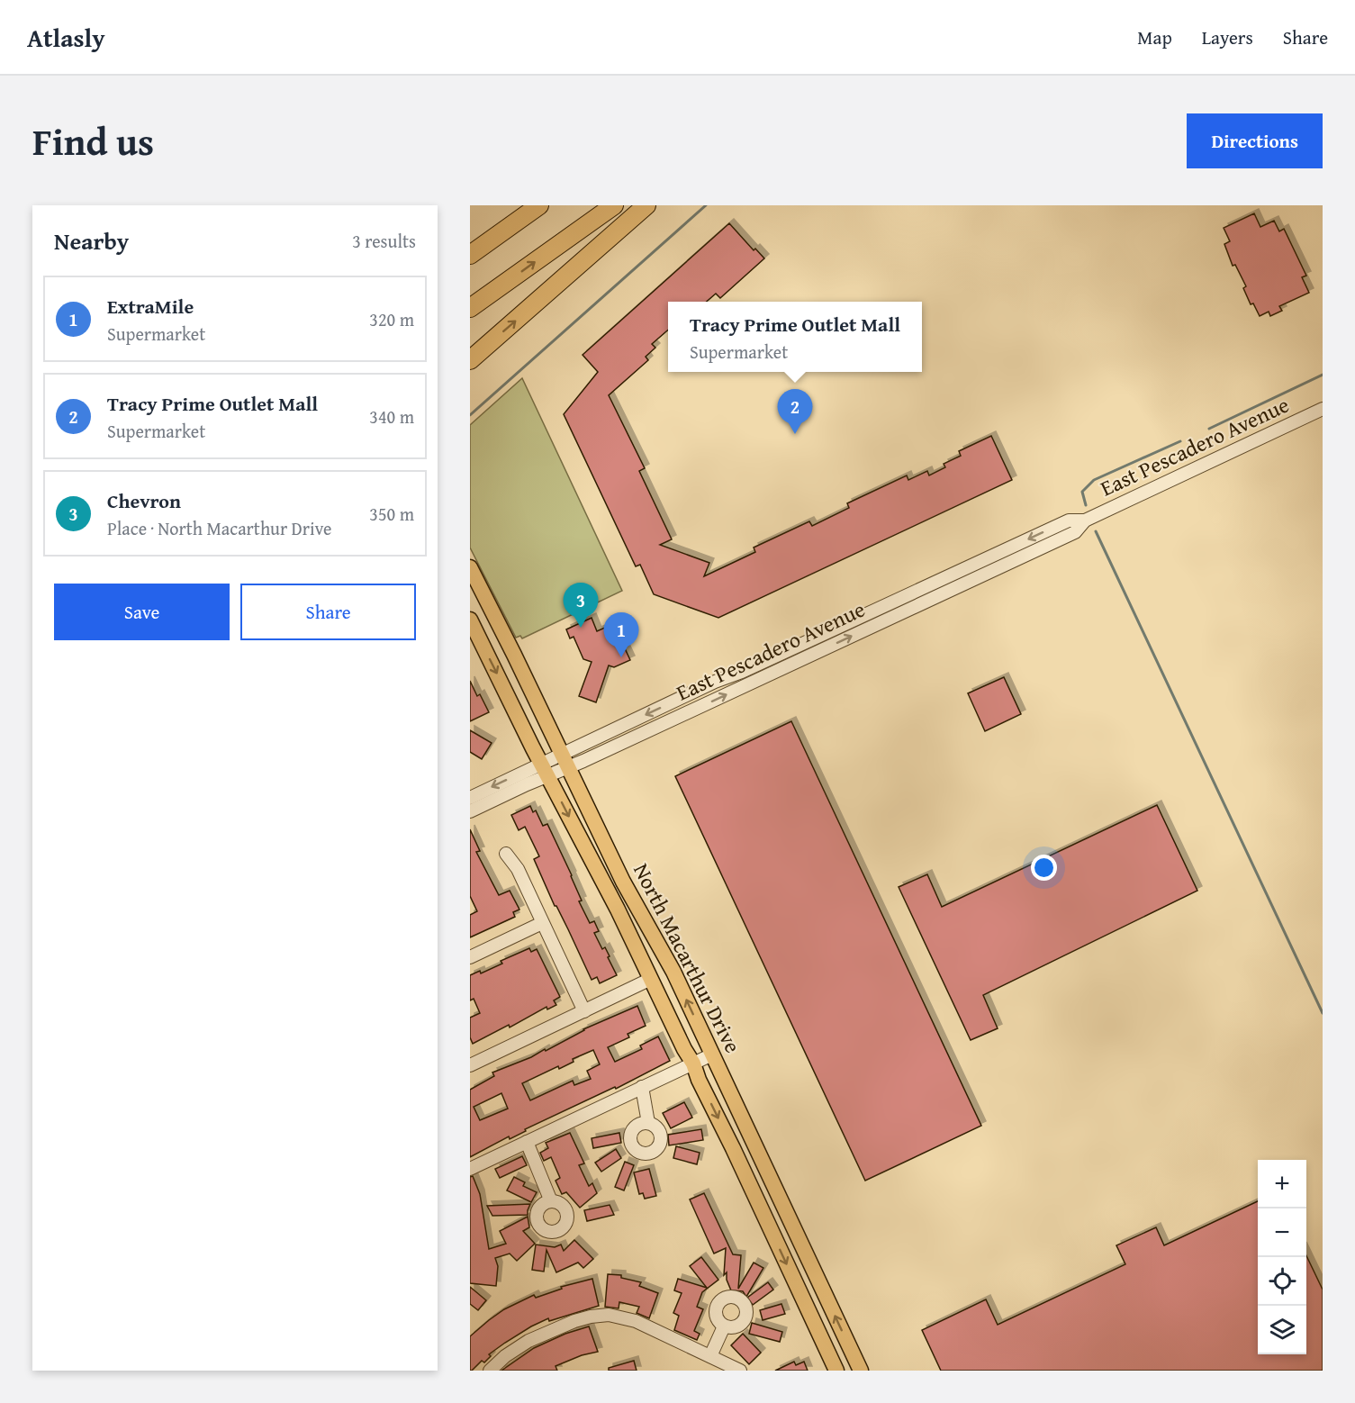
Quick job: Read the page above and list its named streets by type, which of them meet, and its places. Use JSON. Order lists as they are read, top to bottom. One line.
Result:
{"streets":{"main road":["North Macarthur Drive"],"street":["East Pescadero Avenue"]},"crossings":[["East Pescadero Avenue","North Macarthur Drive"]],"page":{"header":"Atlasly","nav":["Map","Layers","Share"],"title":"Find us","buttons":["Directions",["Save","Share"]],"heading":["Nearby","3 results"],"list":[{"mark":"1","name":"ExtraMile","note":"Supermarket","value":"320 m"},{"mark":"2","name":"Tracy Prime Outlet Mall","note":"Supermarket","value":"340 m"},{"mark":"3","name":"Chevron","note":"Place · North Macarthur Drive","value":"350 m"}],"popup":["Tracy Prime Outlet Mall","Supermarket"],"pins":["2","3","1"],"map_buttons":["+","−"]}}
